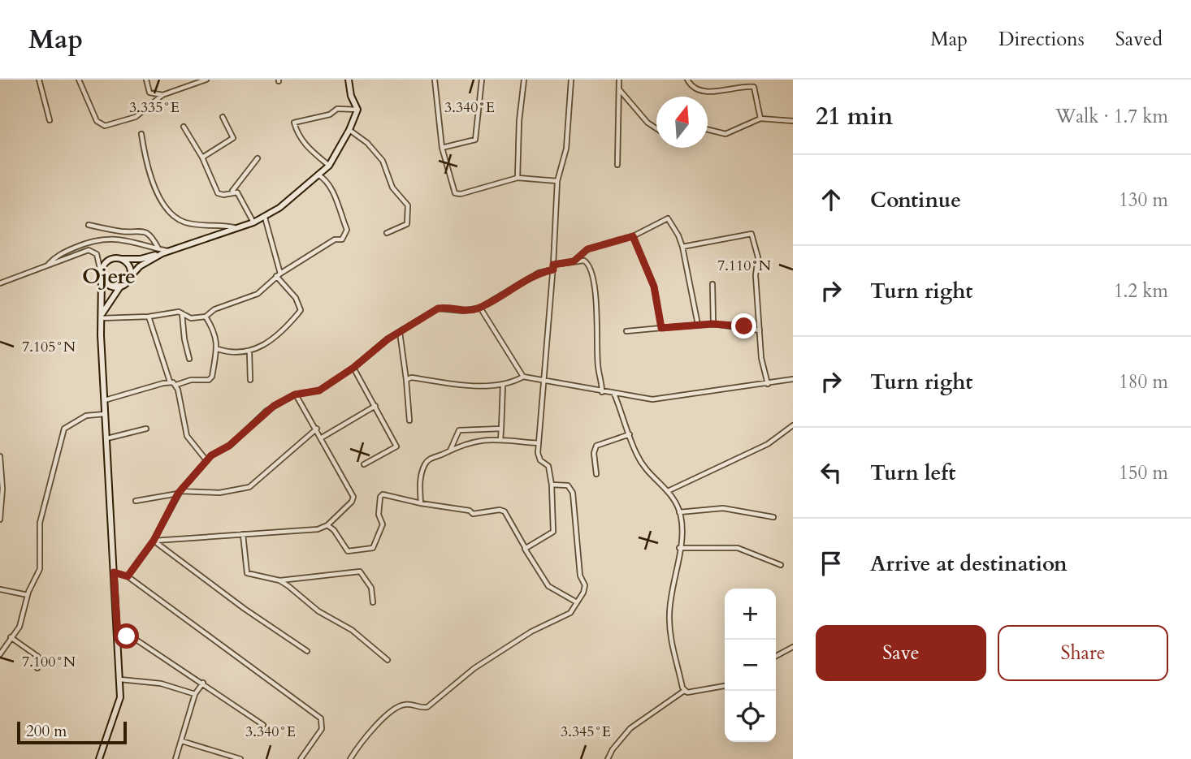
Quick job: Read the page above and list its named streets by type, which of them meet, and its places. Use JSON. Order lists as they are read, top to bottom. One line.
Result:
{"districts":["Ojere"],"scale_bar":"200 m","north":"top","page":{"header":"Map","nav":["Map","Directions","Saved"],"heading":["21 min","Walk · 1.7 km"],"list":[["Continue","130 m"],["Turn right","1.2 km"],["Turn right","180 m"],["Turn left","150 m"],"Arrive at destination"],"map_buttons":["+","−"],"buttons":["Save","Share"],"scale":"200 m"},"coordinates":["3.335°E","3.340°E","7.110°N","7.105°N","7.100°N","3.345°E"]}
